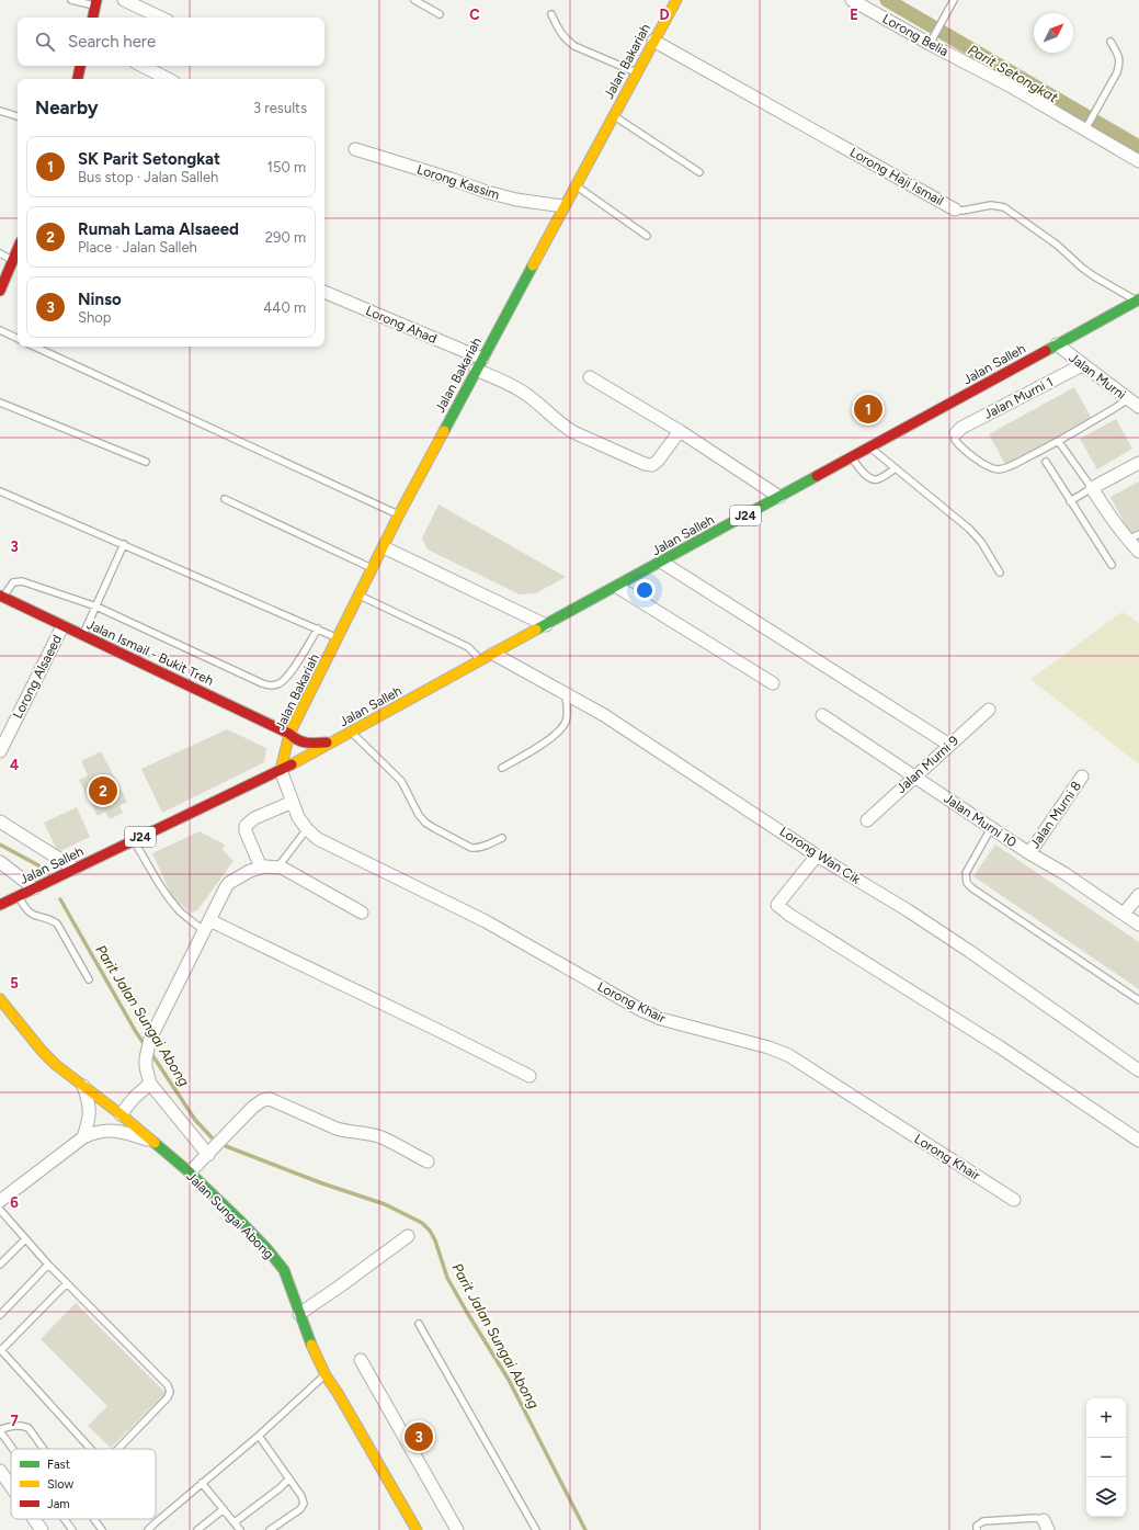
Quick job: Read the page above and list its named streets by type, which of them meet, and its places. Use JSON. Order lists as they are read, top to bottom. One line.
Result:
{"streets":{"main road":["Jalan Bakariah","Jalan Salleh","J24","Jalan Ismail - Bukit Treh","Jalan Sungai Abong"],"street":["Lorong Belia","Lorong Haji Ismail","Lorong Kassim","Lorong Ahad","Jalan Murni","Jalan Murni 1","Lorong Alsaeed","Jalan Murni 9","Jalan Murni 8","Jalan Murni 10","Lorong Wan Cik","Lorong Khair"]},"crossings":[["Jalan Bakariah","Lorong Haji Ismail"],["Jalan Bakariah","Lorong Kassim"],["Jalan Bakariah","Lorong Ahad"],["Jalan Bakariah","Jalan Salleh"],["Jalan Bakariah","J24"],["Jalan Bakariah","Jalan Ismail - Bukit Treh"],["Jalan Bakariah","Lorong Khair"],["Lorong Haji Ismail","Jalan Salleh"],["Jalan Salleh","Jalan Murni"],["Jalan Salleh","J24"],["Jalan Salleh","Jalan Ismail - Bukit Treh"],["Jalan Salleh","Lorong Wan Cik"],["Jalan Salleh","Lorong Khair"],["Jalan Murni","Jalan Murni 1"],["J24","Jalan Ismail - Bukit Treh"],["J24","Lorong Khair"],["Jalan Ismail - Bukit Treh","Lorong Alsaeed"],["Jalan Murni 9","Jalan Murni 10"],["Jalan Murni 8","Jalan Murni 10"]],"water":["Parit Setongkat","Parit Jalan Sungai Abong"],"legend":["Fast","Slow","Jam"],"north":"top right","page":{"search":"Search here","heading":["Nearby","3 results"],"list":[{"mark":"1","name":"SK Parit Setongkat","note":"Bus stop · Jalan Salleh","value":"150 m"},{"mark":"2","name":"Rumah Lama Alsaeed","note":"Place · Jalan Salleh","value":"290 m"},{"mark":"3","name":"Ninso","note":"Shop","value":"440 m"}],"pins":["1","2","3"],"map_buttons":["+","−"]},"grid":{"columns":["C","D","E"],"rows":["3","4","5","6","7"]}}
